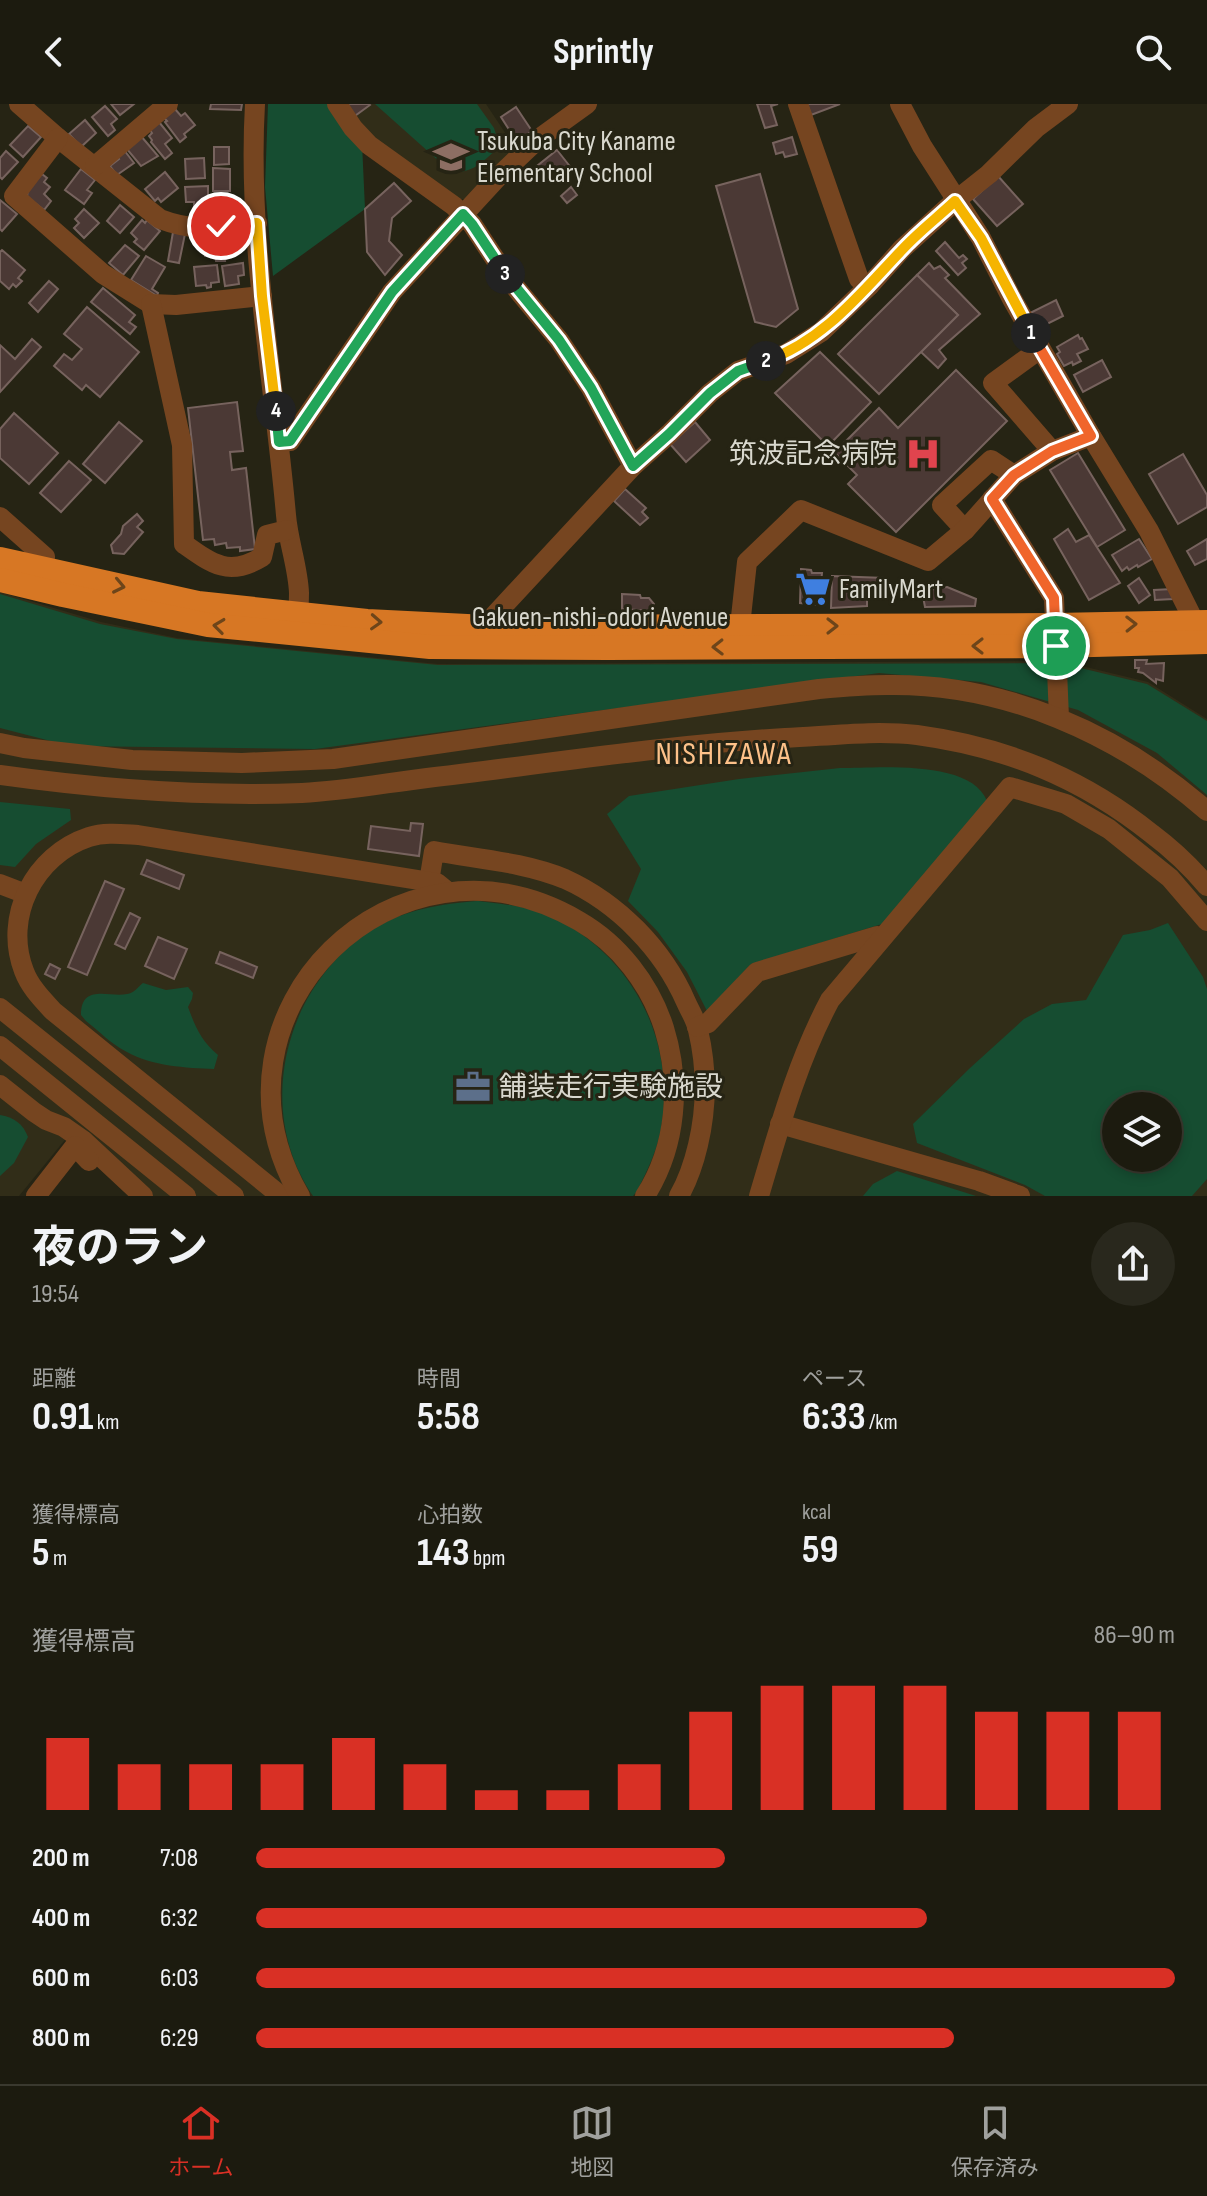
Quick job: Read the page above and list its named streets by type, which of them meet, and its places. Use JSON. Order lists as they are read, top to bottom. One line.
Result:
{"streets":{"highway":["Gakuen-nishi-odori Avenue"]},"districts":["NISHIZAWA"],"places":{"school or university":["Tsukuba City Kaname Elementary School"],"hospital":["筑波記念病院"],"supermarket":["FamilyMart"],"office":["舗装走行実験施設"]},"page":{"header":"Sprintly","pins":["3","1","2","4"],"heading":["夜のラン","19:54"],"stats":[["距離","0.91 km"],["時間","5:58"],["ペース","6:33 /km"],["獲得標高","5 m"],["心拍数","143 bpm"],["kcal","59"]],"chart":["獲得標高","86–90 m"],"list":[{"name":"200 m","note":"7:08"},{"name":"400 m","note":"6:32"},{"name":"600 m","note":"6:03"},{"name":"800 m","note":"6:29"}],"tabs":["ホーム","地図","保存済み"]}}
